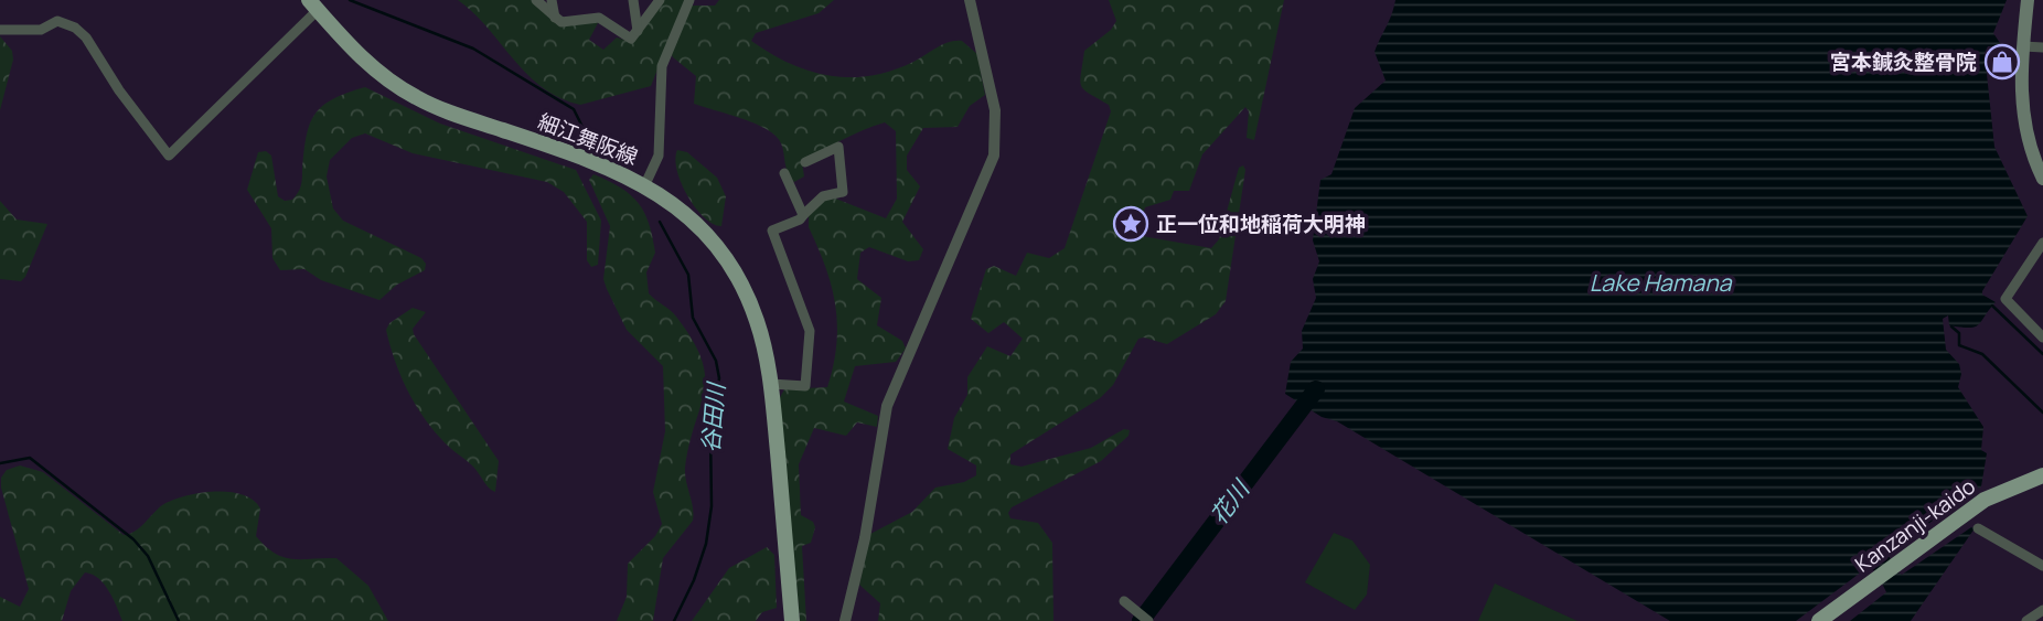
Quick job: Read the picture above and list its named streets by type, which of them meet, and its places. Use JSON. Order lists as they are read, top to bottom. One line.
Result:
{"streets":{"main road":["細江舞阪線","Kanzanji-kaido"]},"water":["Lake Hamana","谷田川","花川"],"places":{"shop":["宮本鍼灸整骨院"],"place":["正一位和地稲荷大明神"]}}
